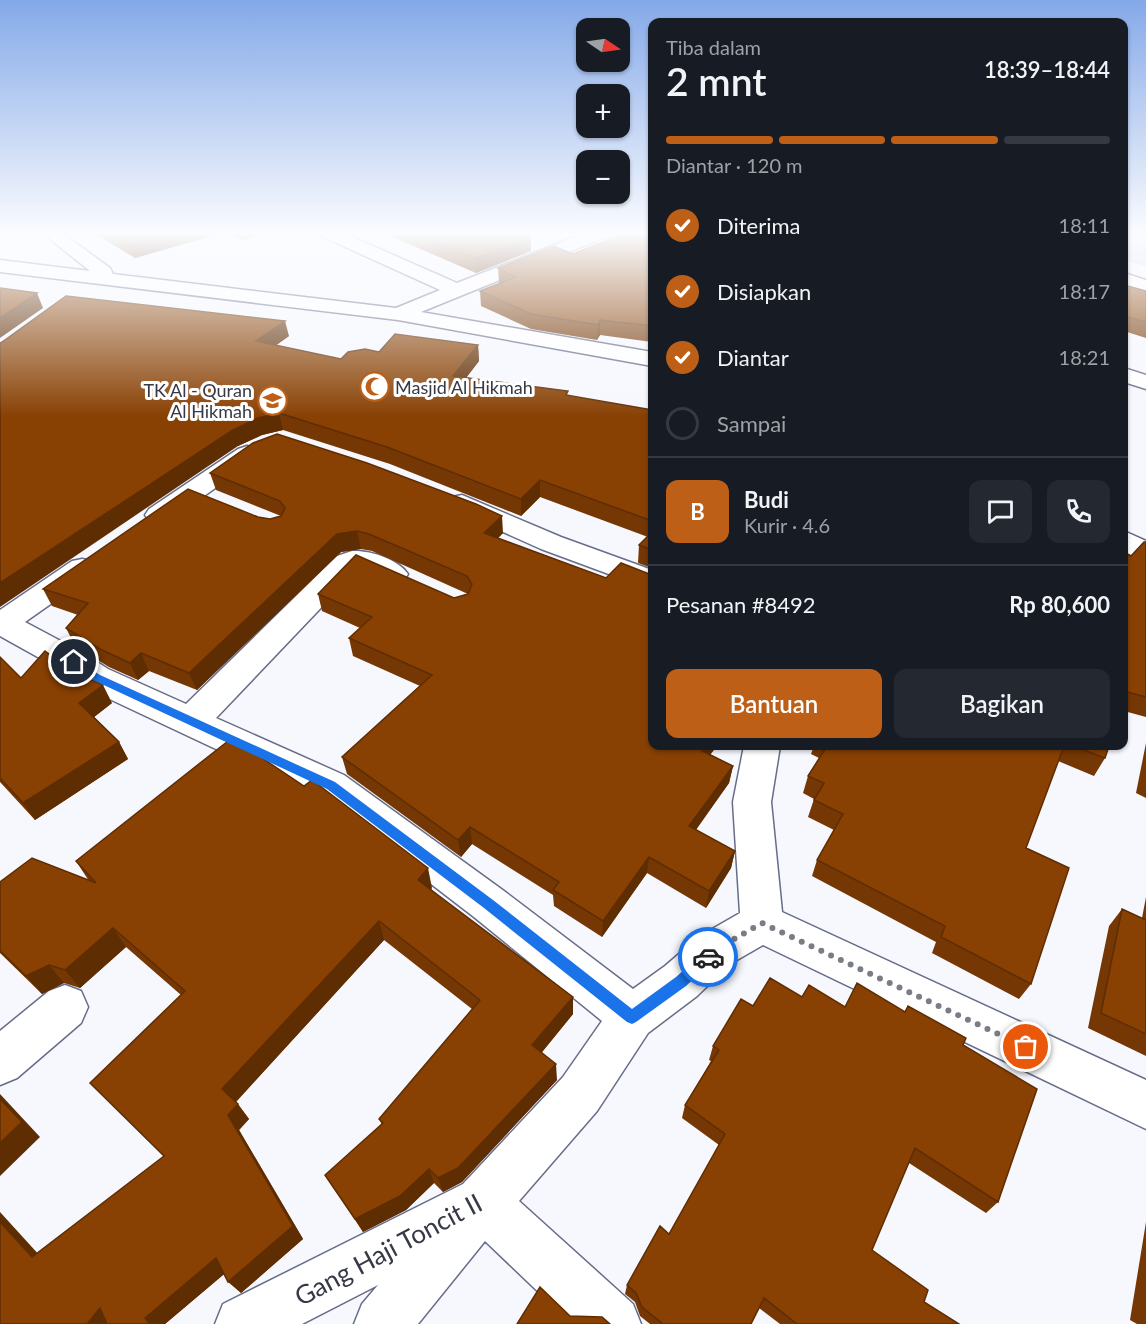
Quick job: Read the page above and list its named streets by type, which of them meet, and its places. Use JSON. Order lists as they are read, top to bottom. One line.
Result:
{"streets":{"street":["Gang Haji Toncit II"]},"places":{"mosque":["Masjid Al Hikmah"],"school or university":["TK Al - Quran Al Hikmah"]},"north":"right","page":{"map_buttons":["+","−"],"heading":["2 mnt","Tiba dalam","18:39–18:44"],"panel":["Budi","Kurir · 4.6","Pesanan #8492","Rp 80,600"],"bar":"Diantar · 120 m","list":[["Diterima","18:11"],["Disiapkan","18:17"],["Diantar","18:21"],"Sampai"],"round":"B","buttons":["Bantuan","Bagikan"]}}
